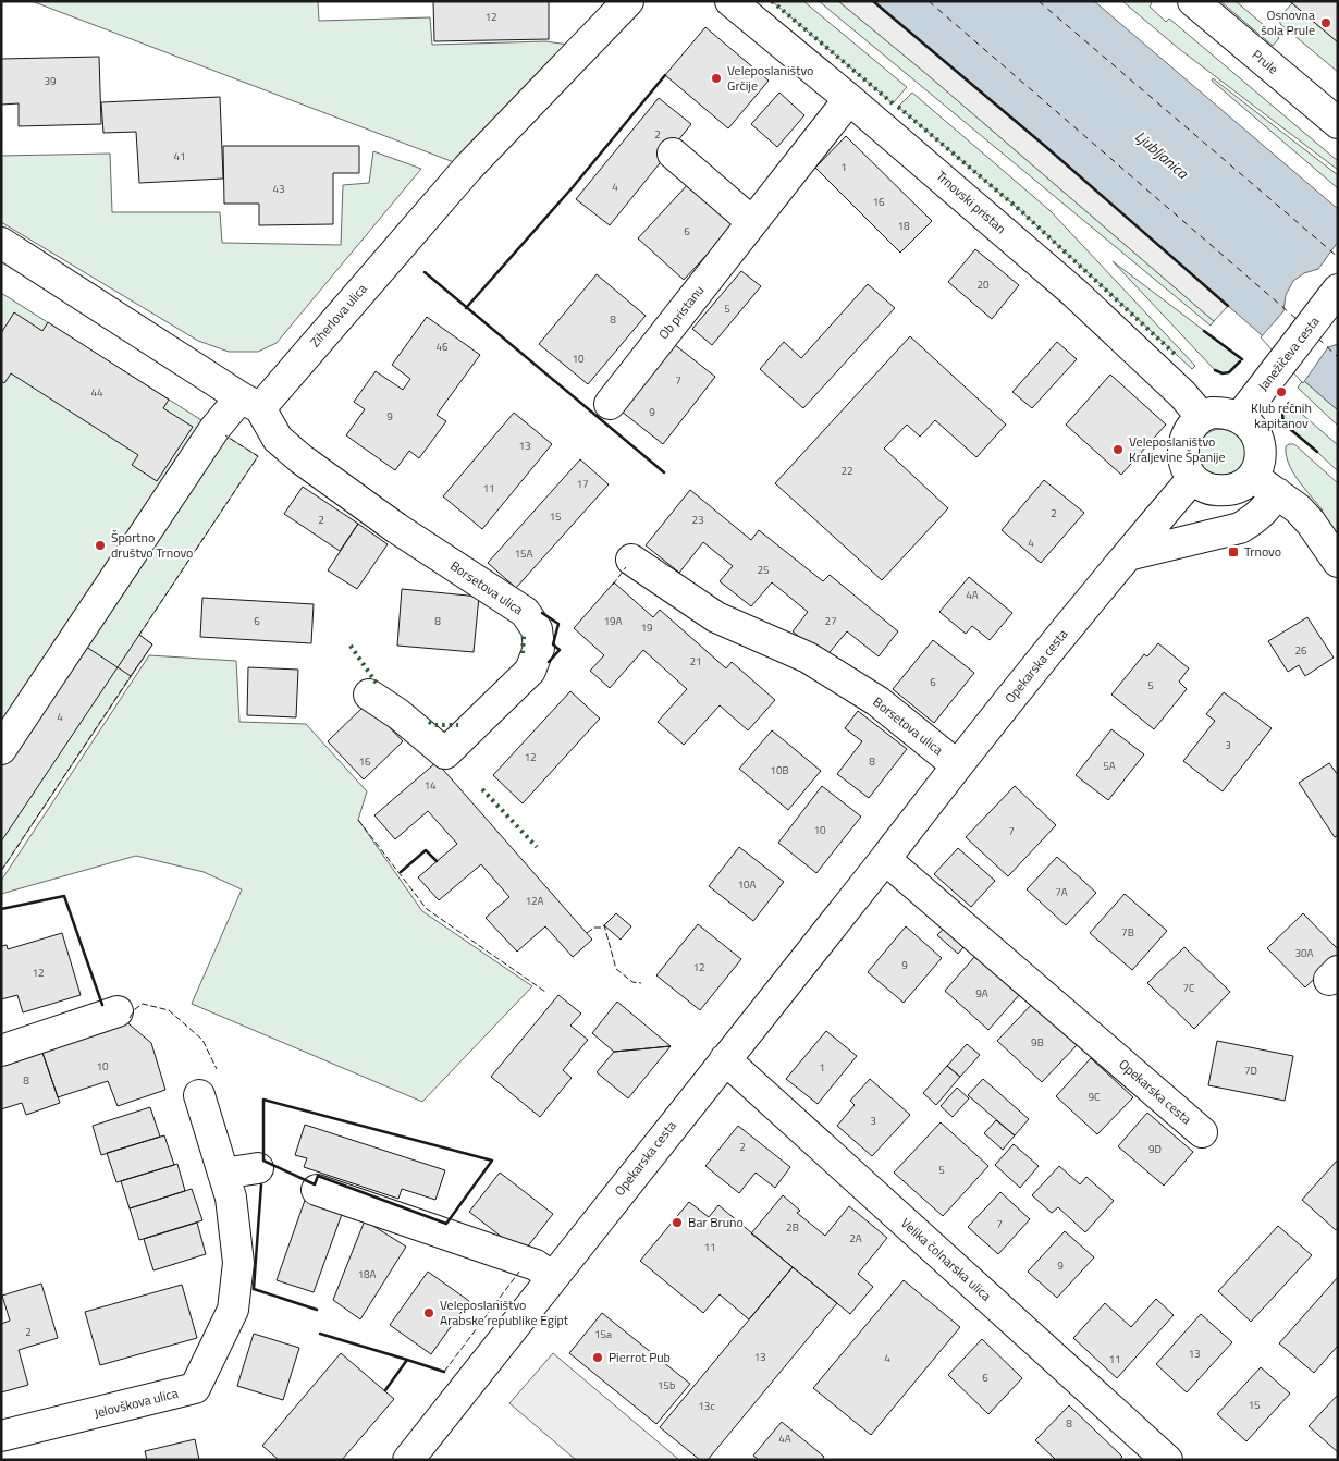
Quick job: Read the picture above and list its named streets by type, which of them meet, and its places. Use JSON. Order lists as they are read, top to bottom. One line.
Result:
{"streets":{"street":["Prule","Trnovski pristan","Ob pristanu","Ziherlova ulica","Janežičeva cesta","Borsetova ulica","Opekarska cesta","Velika čolnarska ulica","Jelovškova ulica"]},"crossings":[["Trnovski pristan","Ob pristanu"],["Trnovski pristan","Janežičeva cesta"],["Trnovski pristan","Opekarska cesta"],["Ziherlova ulica","Borsetova ulica"],["Janežičeva cesta","Opekarska cesta"],["Borsetova ulica","Opekarska cesta"],["Opekarska cesta","Velika čolnarska ulica"]],"water":["Ljubljanica"],"places":{"other":["Osnovna šola Prule","Veleposlaništvo Grčije","Klub rečnih kapitanov","Veleposlaništvo Kraljevine Španije","Športno društvo Trnovo","Bar Bruno","Veleposlaništvo Arabske republike Egipt","Pierrot Pub"],"transit":["Trnovo"]},"house_numbers":["12","39","2","41","1","4","43","16","18","6","20","5","8","46","10","7","44","9","9","13","22","17","11","2","15","2","23","4","15A","25","4A","6","8","19A","27","19","26","21","6","5","4","3","12","16","8","5A","10B","14","10","7","10A","7A","12A","7B","30A","9","12","12","7C","9A","9B","10","1","7D","8","9C","3","2","9D","5","7","2B","2A","11","9","18A","2","15a","13","13","4","11","6","15b","15","13c","8","4A"]}
